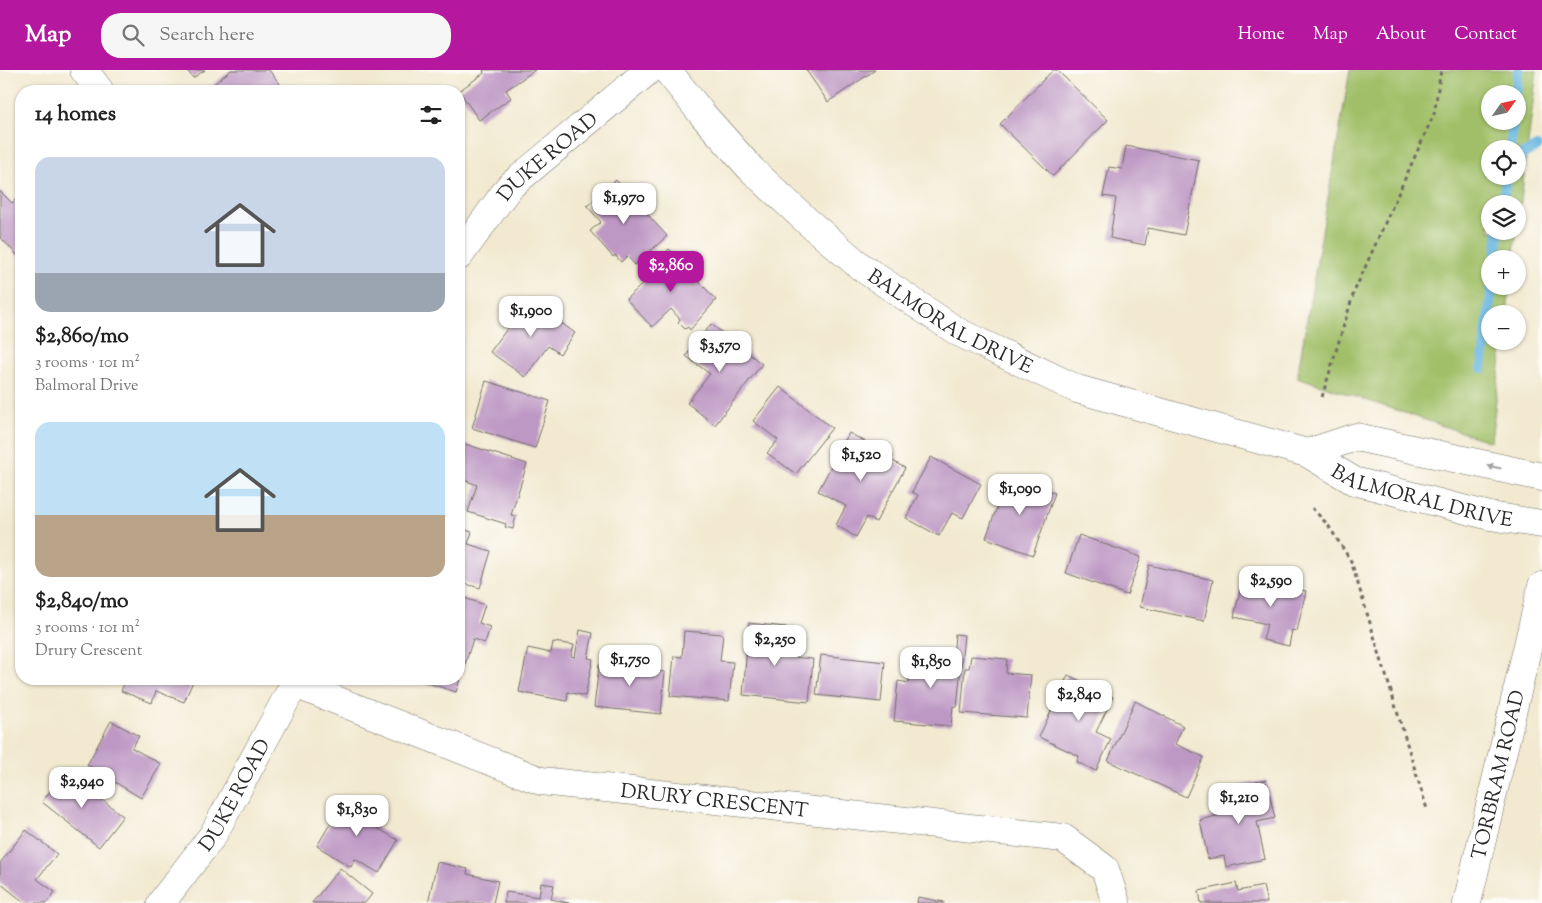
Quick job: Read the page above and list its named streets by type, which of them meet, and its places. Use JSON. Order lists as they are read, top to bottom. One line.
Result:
{"streets":{"street":["DUKE ROAD","BALMORAL DRIVE","TORBRAM ROAD","DRURY CRESCENT"]},"north":"top right","page":{"header":"Map","search":"Search here","nav":["Home","Map","About","Contact"],"map_buttons":["+","−"],"heading":"14 homes","list":[{"name":"$2,860/mo","note":"3 rooms · 101 m² · Balmoral Drive"},{"name":"$2,840/mo","note":"3 rooms · 101 m² · Drury Crescent"}],"price":["$1,970","$2,860","$1,900","$3,570","$1,520","$1,090","$2,590","$2,250","$1,750","$1,850","$2,840","$2,940","$1,210","$1,830"]}}
